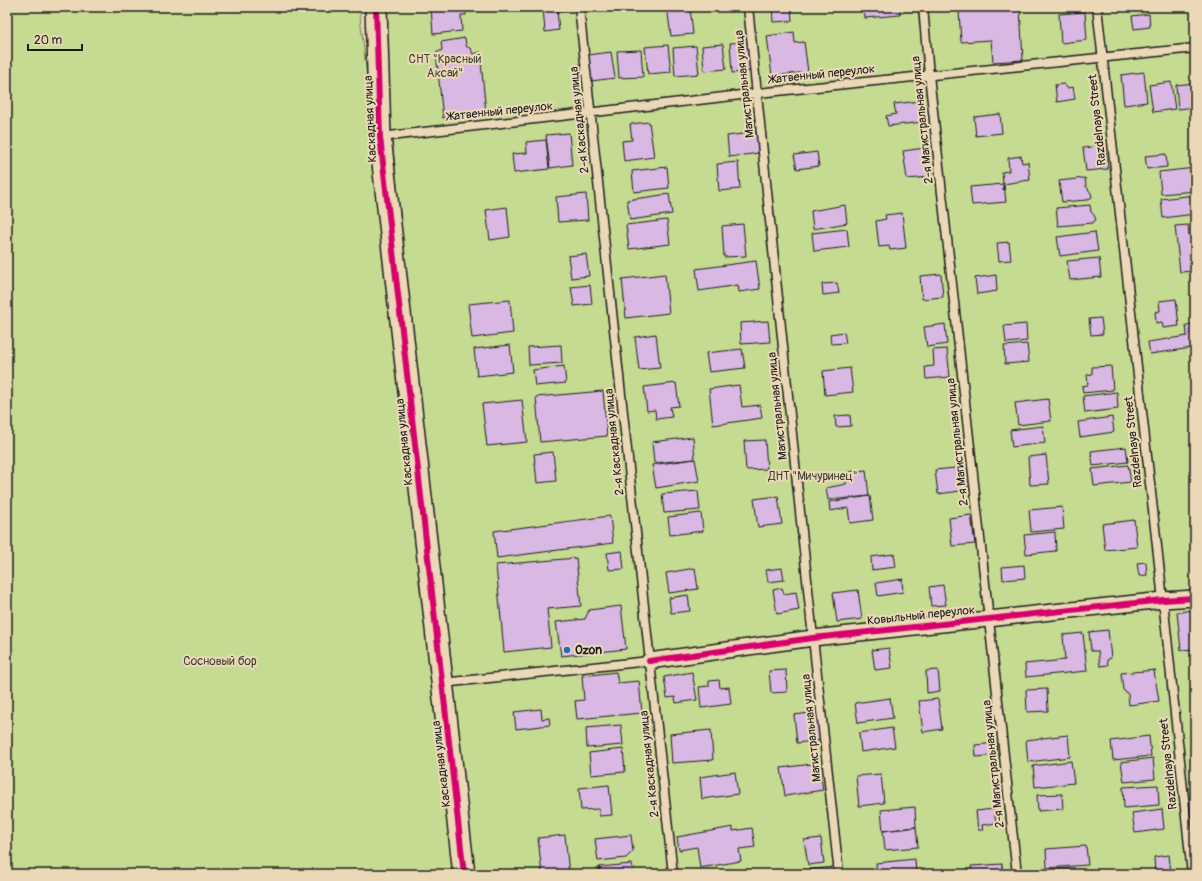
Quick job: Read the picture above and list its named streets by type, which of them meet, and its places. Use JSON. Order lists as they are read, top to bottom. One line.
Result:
{"streets":{"street":["Каскадная улица","Ковыльный переулок"],"lane":["Жатвенный переулок","Магистральная улица","2-я Каскадная улица","2-я Магистральная улица","Razdelnaya Street"]},"crossings":[["Жатвенный переулок","Магистральная улица"],["Жатвенный переулок","Каскадная улица"],["Жатвенный переулок","2-я Каскадная улица"],["Жатвенный переулок","2-я Магистральная улица"],["Жатвенный переулок","Razdelnaya Street"],["Магистральная улица","Ковыльный переулок"],["2-я Каскадная улица","Ковыльный переулок"],["2-я Магистральная улица","Ковыльный переулок"],["Razdelnaya Street","Ковыльный переулок"]],"parks":["СНТ \"Красный Аксай\"","ДНТ \"Мичуринец\"","Сосновый бор"],"places":["Ozon"],"scale_bar":"20 m"}
